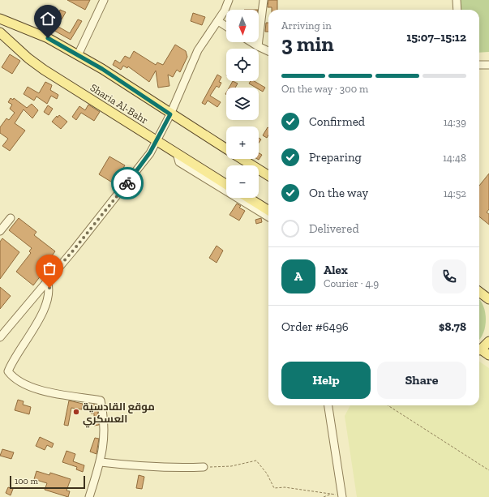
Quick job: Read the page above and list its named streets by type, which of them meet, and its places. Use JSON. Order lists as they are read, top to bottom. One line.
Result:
{"streets":{"main road":["Sharia Al-Bahr"]},"places":["موقع القادسية العسكري"],"scale_bar":"100 m","north":"bottom","page":{"map_buttons":["+","−"],"heading":["3 min","Arriving in","15:07–15:12"],"panel":["Alex","Courier · 4.9","Order #6496","$8.78"],"bar":"On the way · 300 m","list":[["Confirmed","14:39"],["Preparing","14:48"],["On the way","14:52"],"Delivered"],"round":"A","buttons":["Help","Share"],"scale":"100 m"}}
